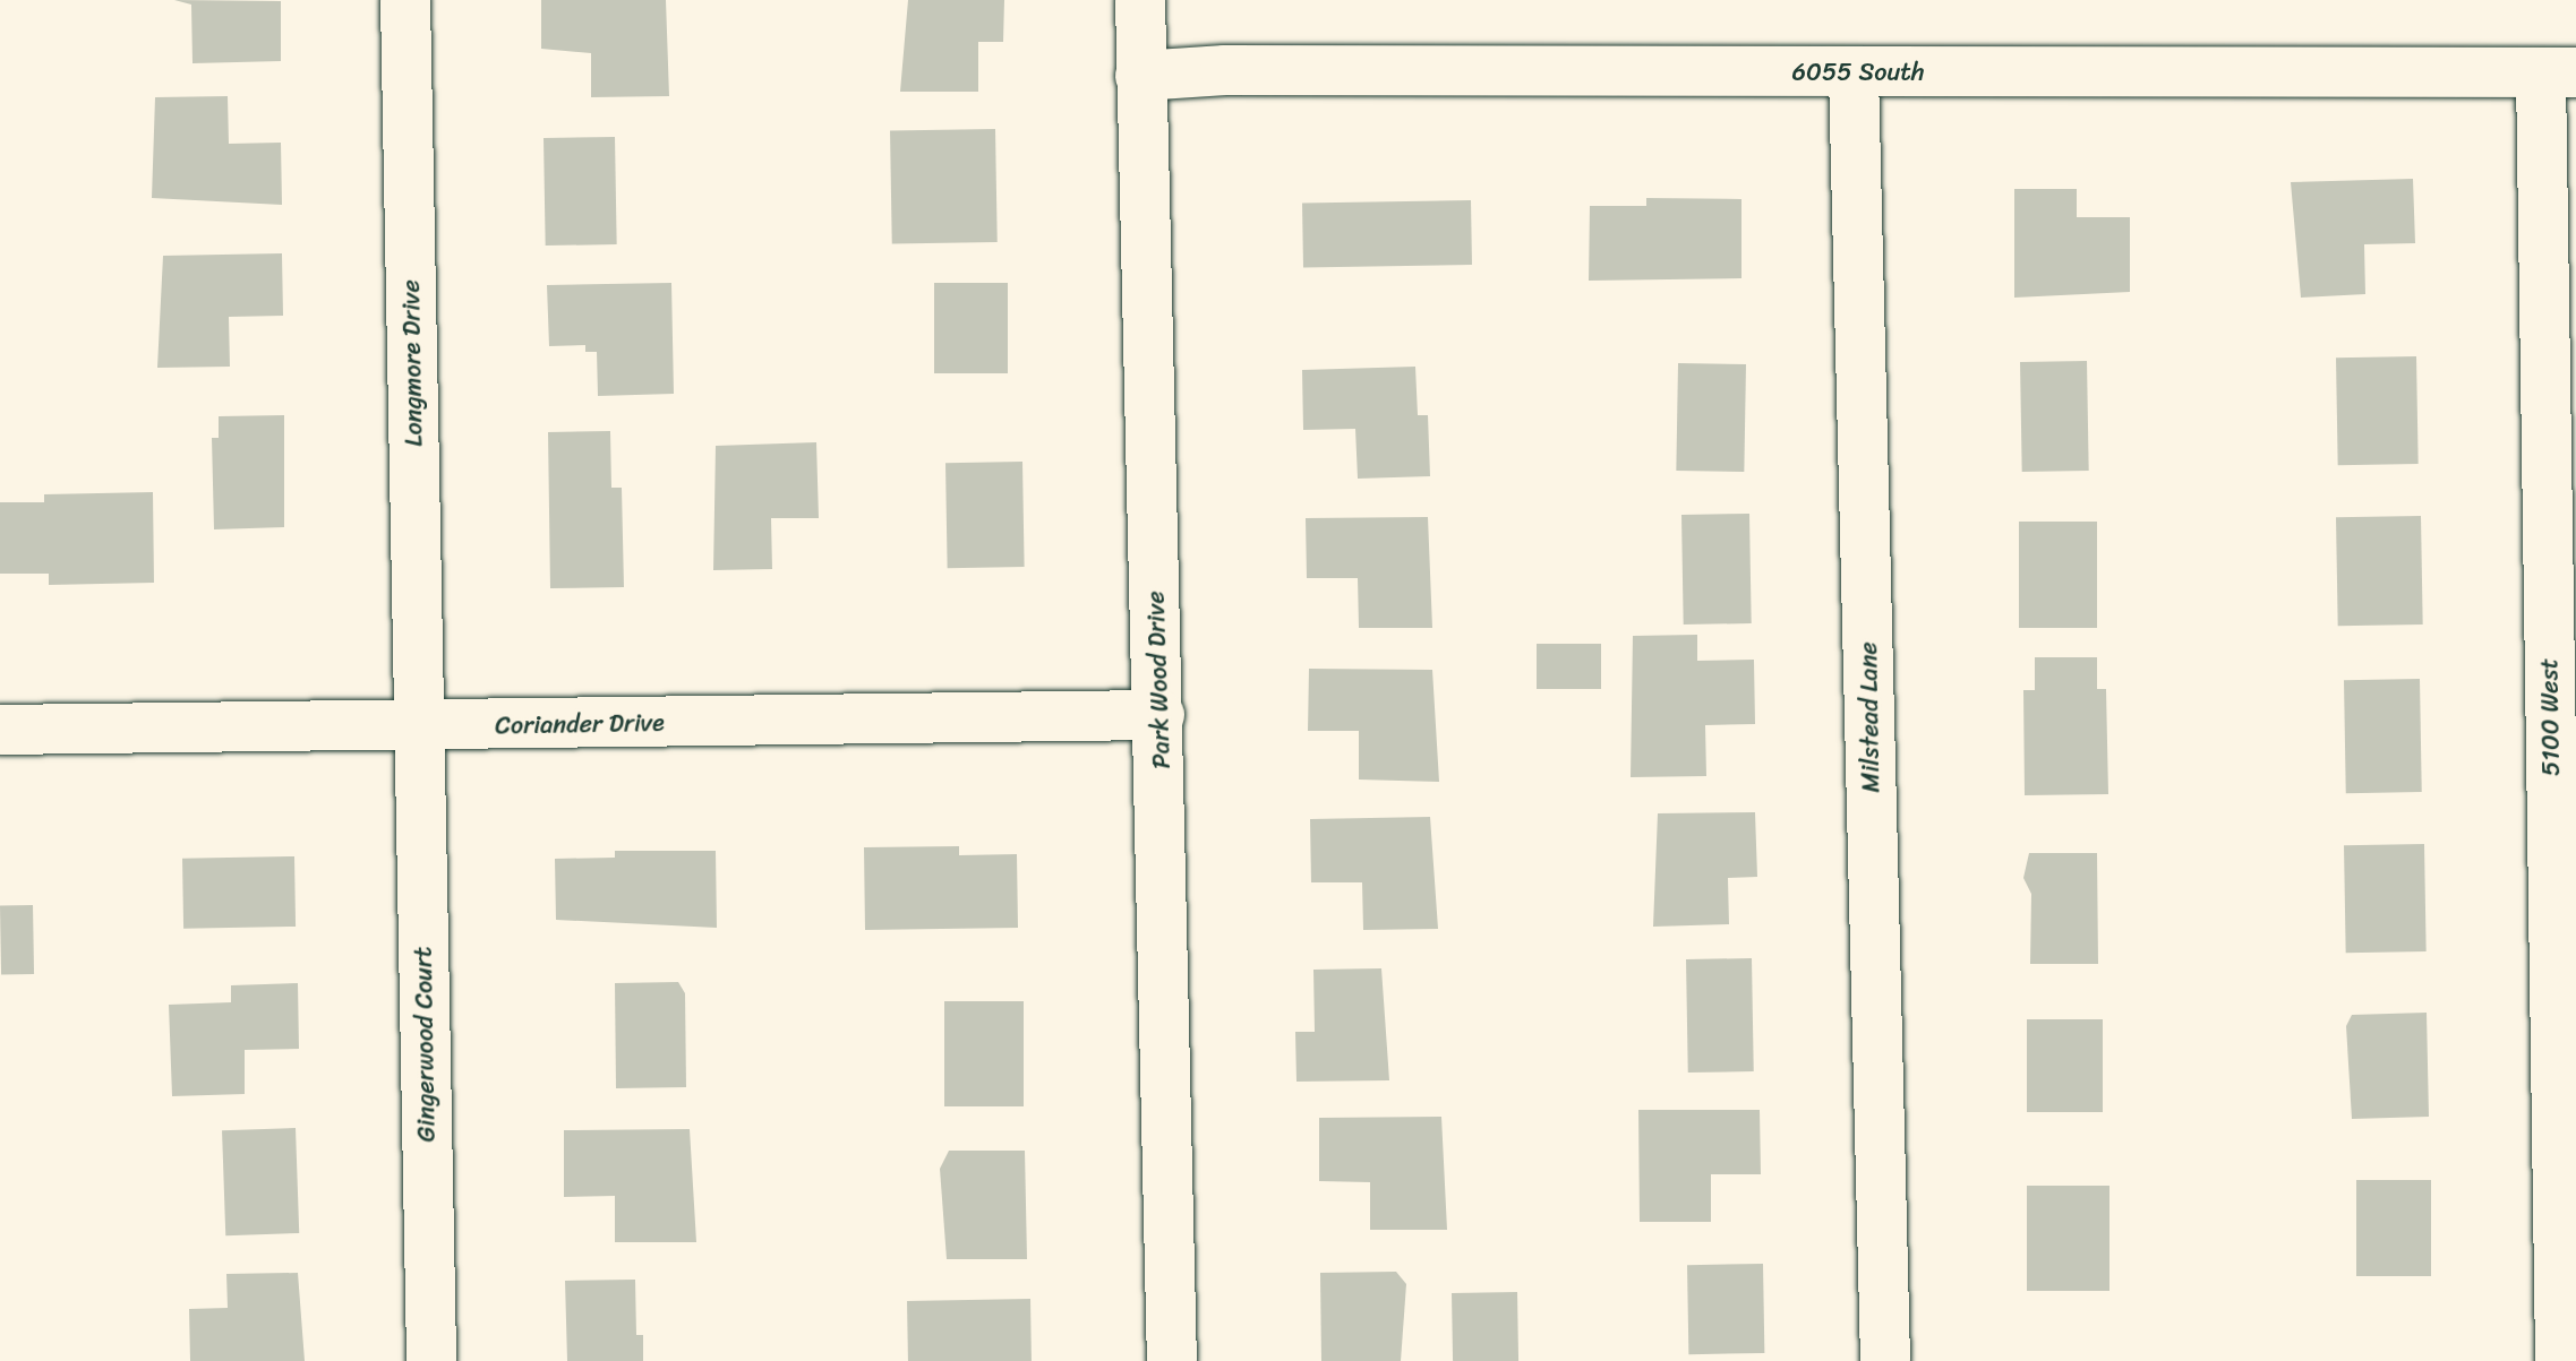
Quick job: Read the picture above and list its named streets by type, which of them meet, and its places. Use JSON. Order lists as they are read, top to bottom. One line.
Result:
{"streets":{"street":["6055 South","Longmore Drive","Park Wood Drive","Milstead Lane","5100 West","Coriander Drive","Gingerwood Court"]},"crossings":[["6055 South","Park Wood Drive"],["6055 South","Milstead Lane"],["6055 South","5100 West"],["Longmore Drive","Coriander Drive"],["Longmore Drive","Gingerwood Court"],["Park Wood Drive","Coriander Drive"],["Coriander Drive","Gingerwood Court"]]}
